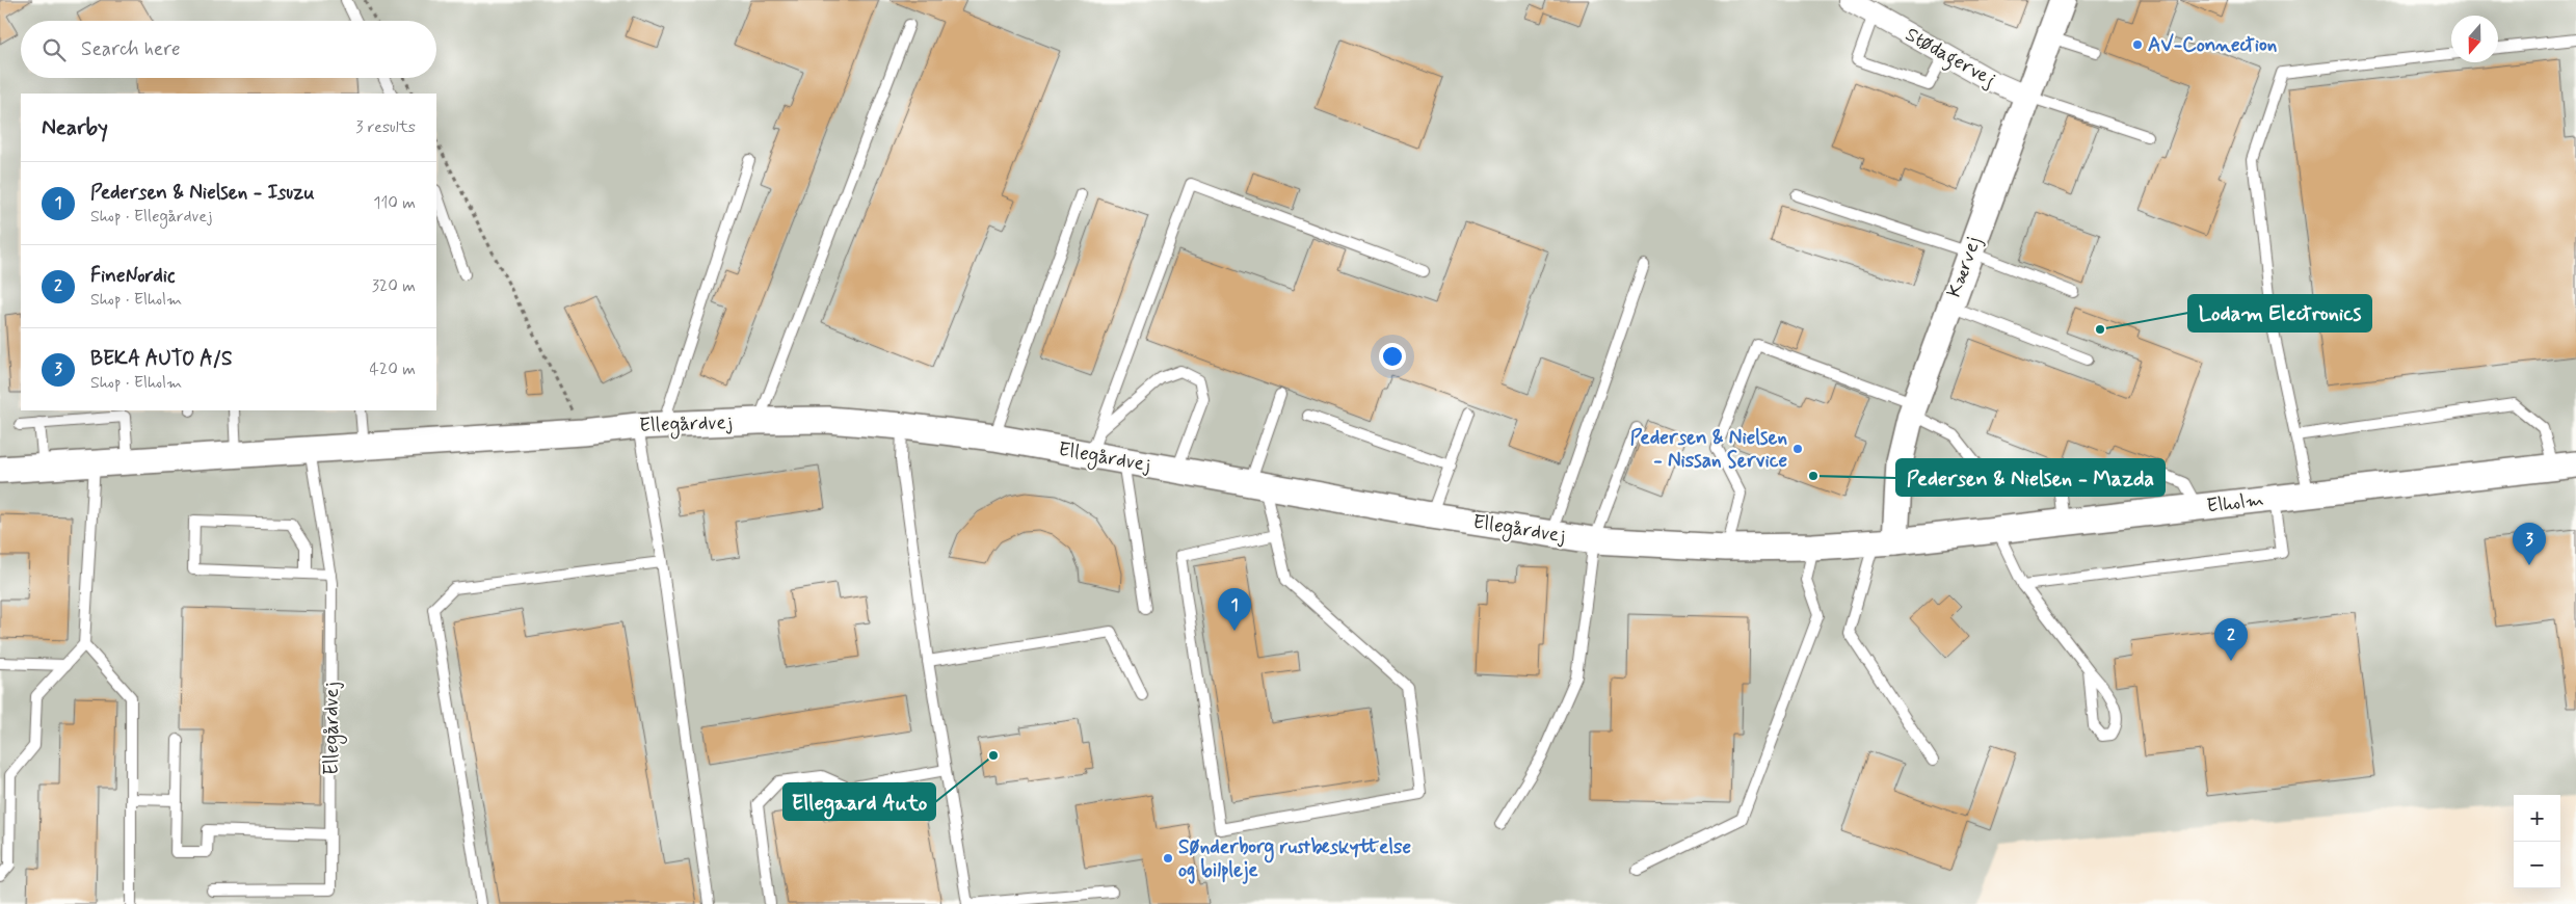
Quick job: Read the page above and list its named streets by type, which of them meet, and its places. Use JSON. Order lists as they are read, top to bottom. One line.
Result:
{"streets":{"street":["Stødagervej","Kærvej","Ellegårdvej","Elholm"]},"crossings":[["Stødagervej","Kærvej"],["Kærvej","Ellegårdvej"],["Kærvej","Elholm"],["Ellegårdvej","Elholm"]],"places":["AV-Connection","Lodam Electronics","Pedersen & Nielsen - Nissan Service","Pedersen & Nielsen - Mazda","Ellegaard Auto","Sønderborg rustbeskyttelse og bilpleje"],"north":"bottom","page":{"search":"Search here","heading":["Nearby","3 results"],"list":[{"mark":"1","name":"Pedersen & Nielsen - Isuzu","note":"Shop · Ellegårdvej","value":"110 m"},{"mark":"2","name":"FineNordic","note":"Shop · Elholm","value":"320 m"},{"mark":"3","name":"BEKA AUTO A/S","note":"Shop · Elholm","value":"420 m"}],"pins":["3","1","2"],"map_buttons":["+","−"]}}
